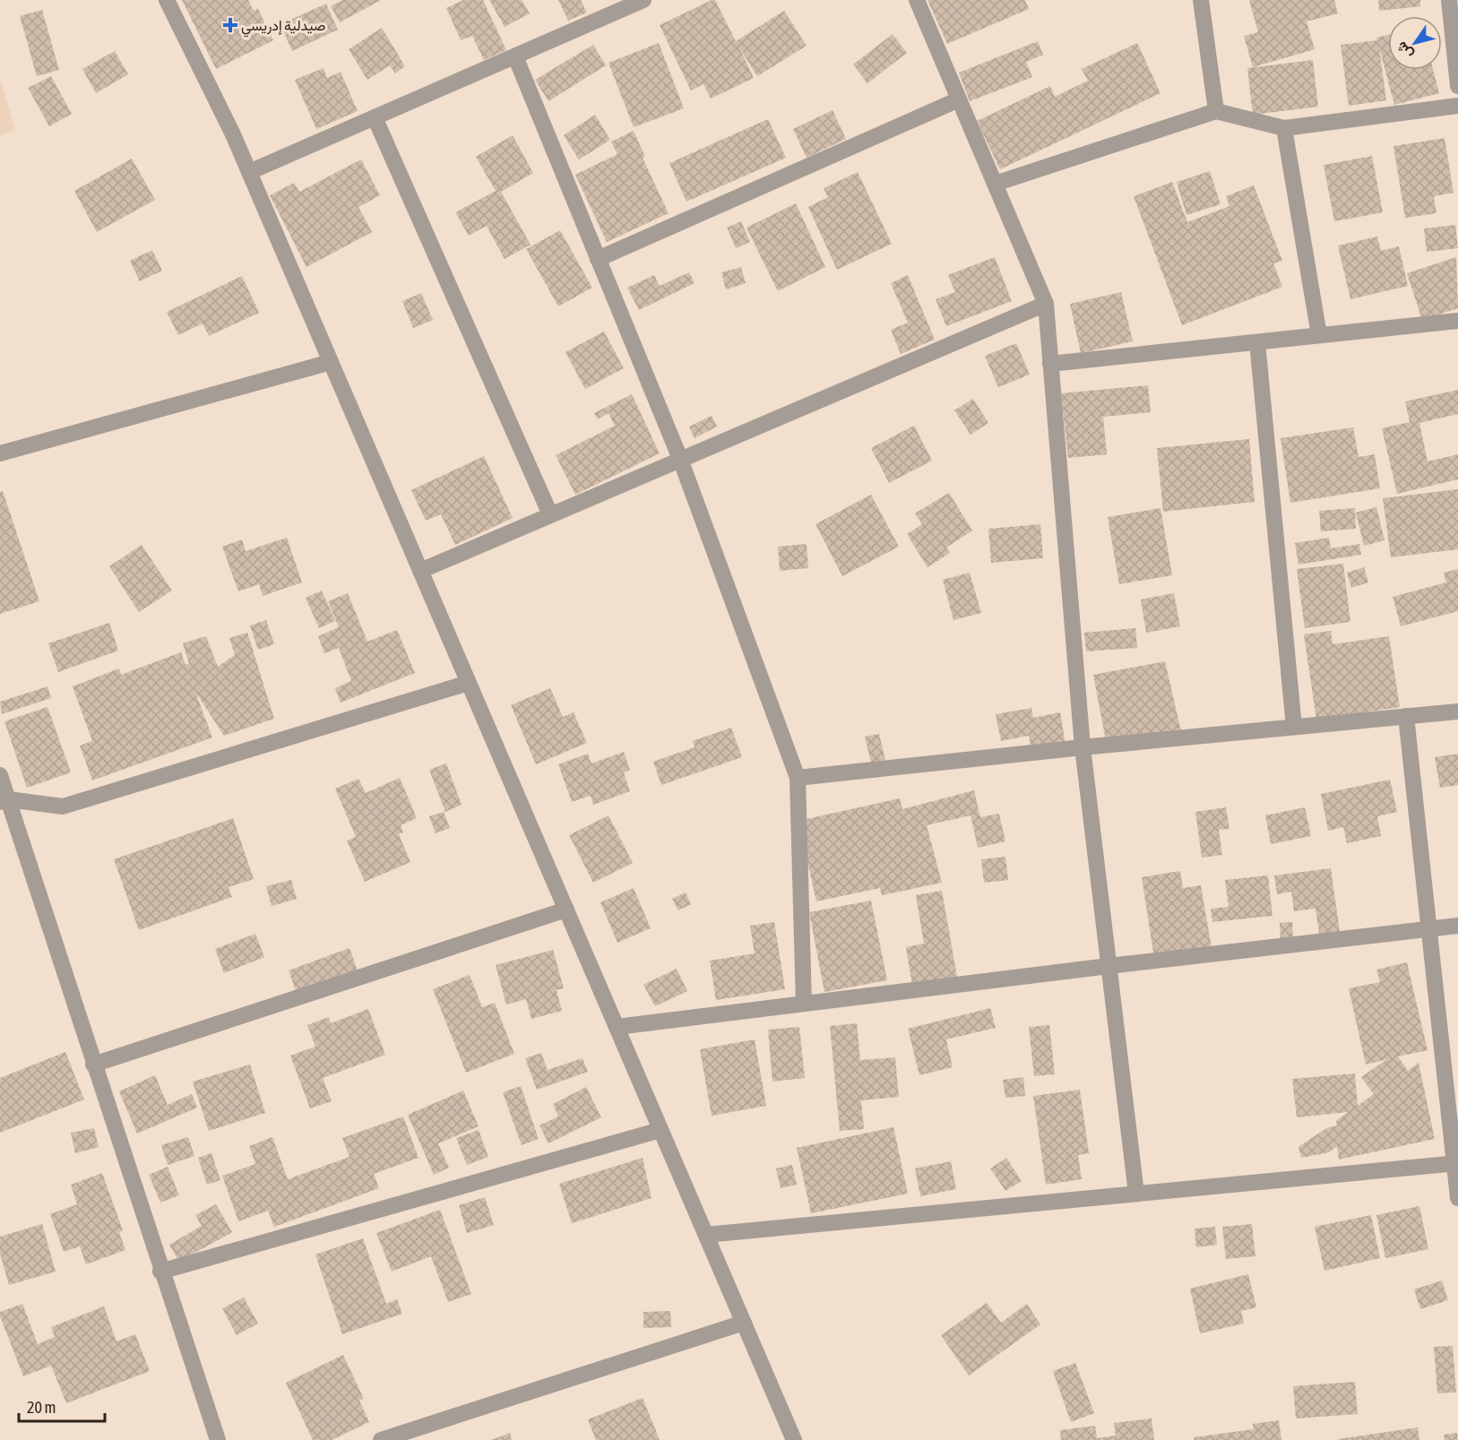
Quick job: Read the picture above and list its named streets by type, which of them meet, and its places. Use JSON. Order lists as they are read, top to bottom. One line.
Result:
{"places":{"health":["صيدلية إدريسي"]},"scale_bar":"20 m","north":"bottom left"}
